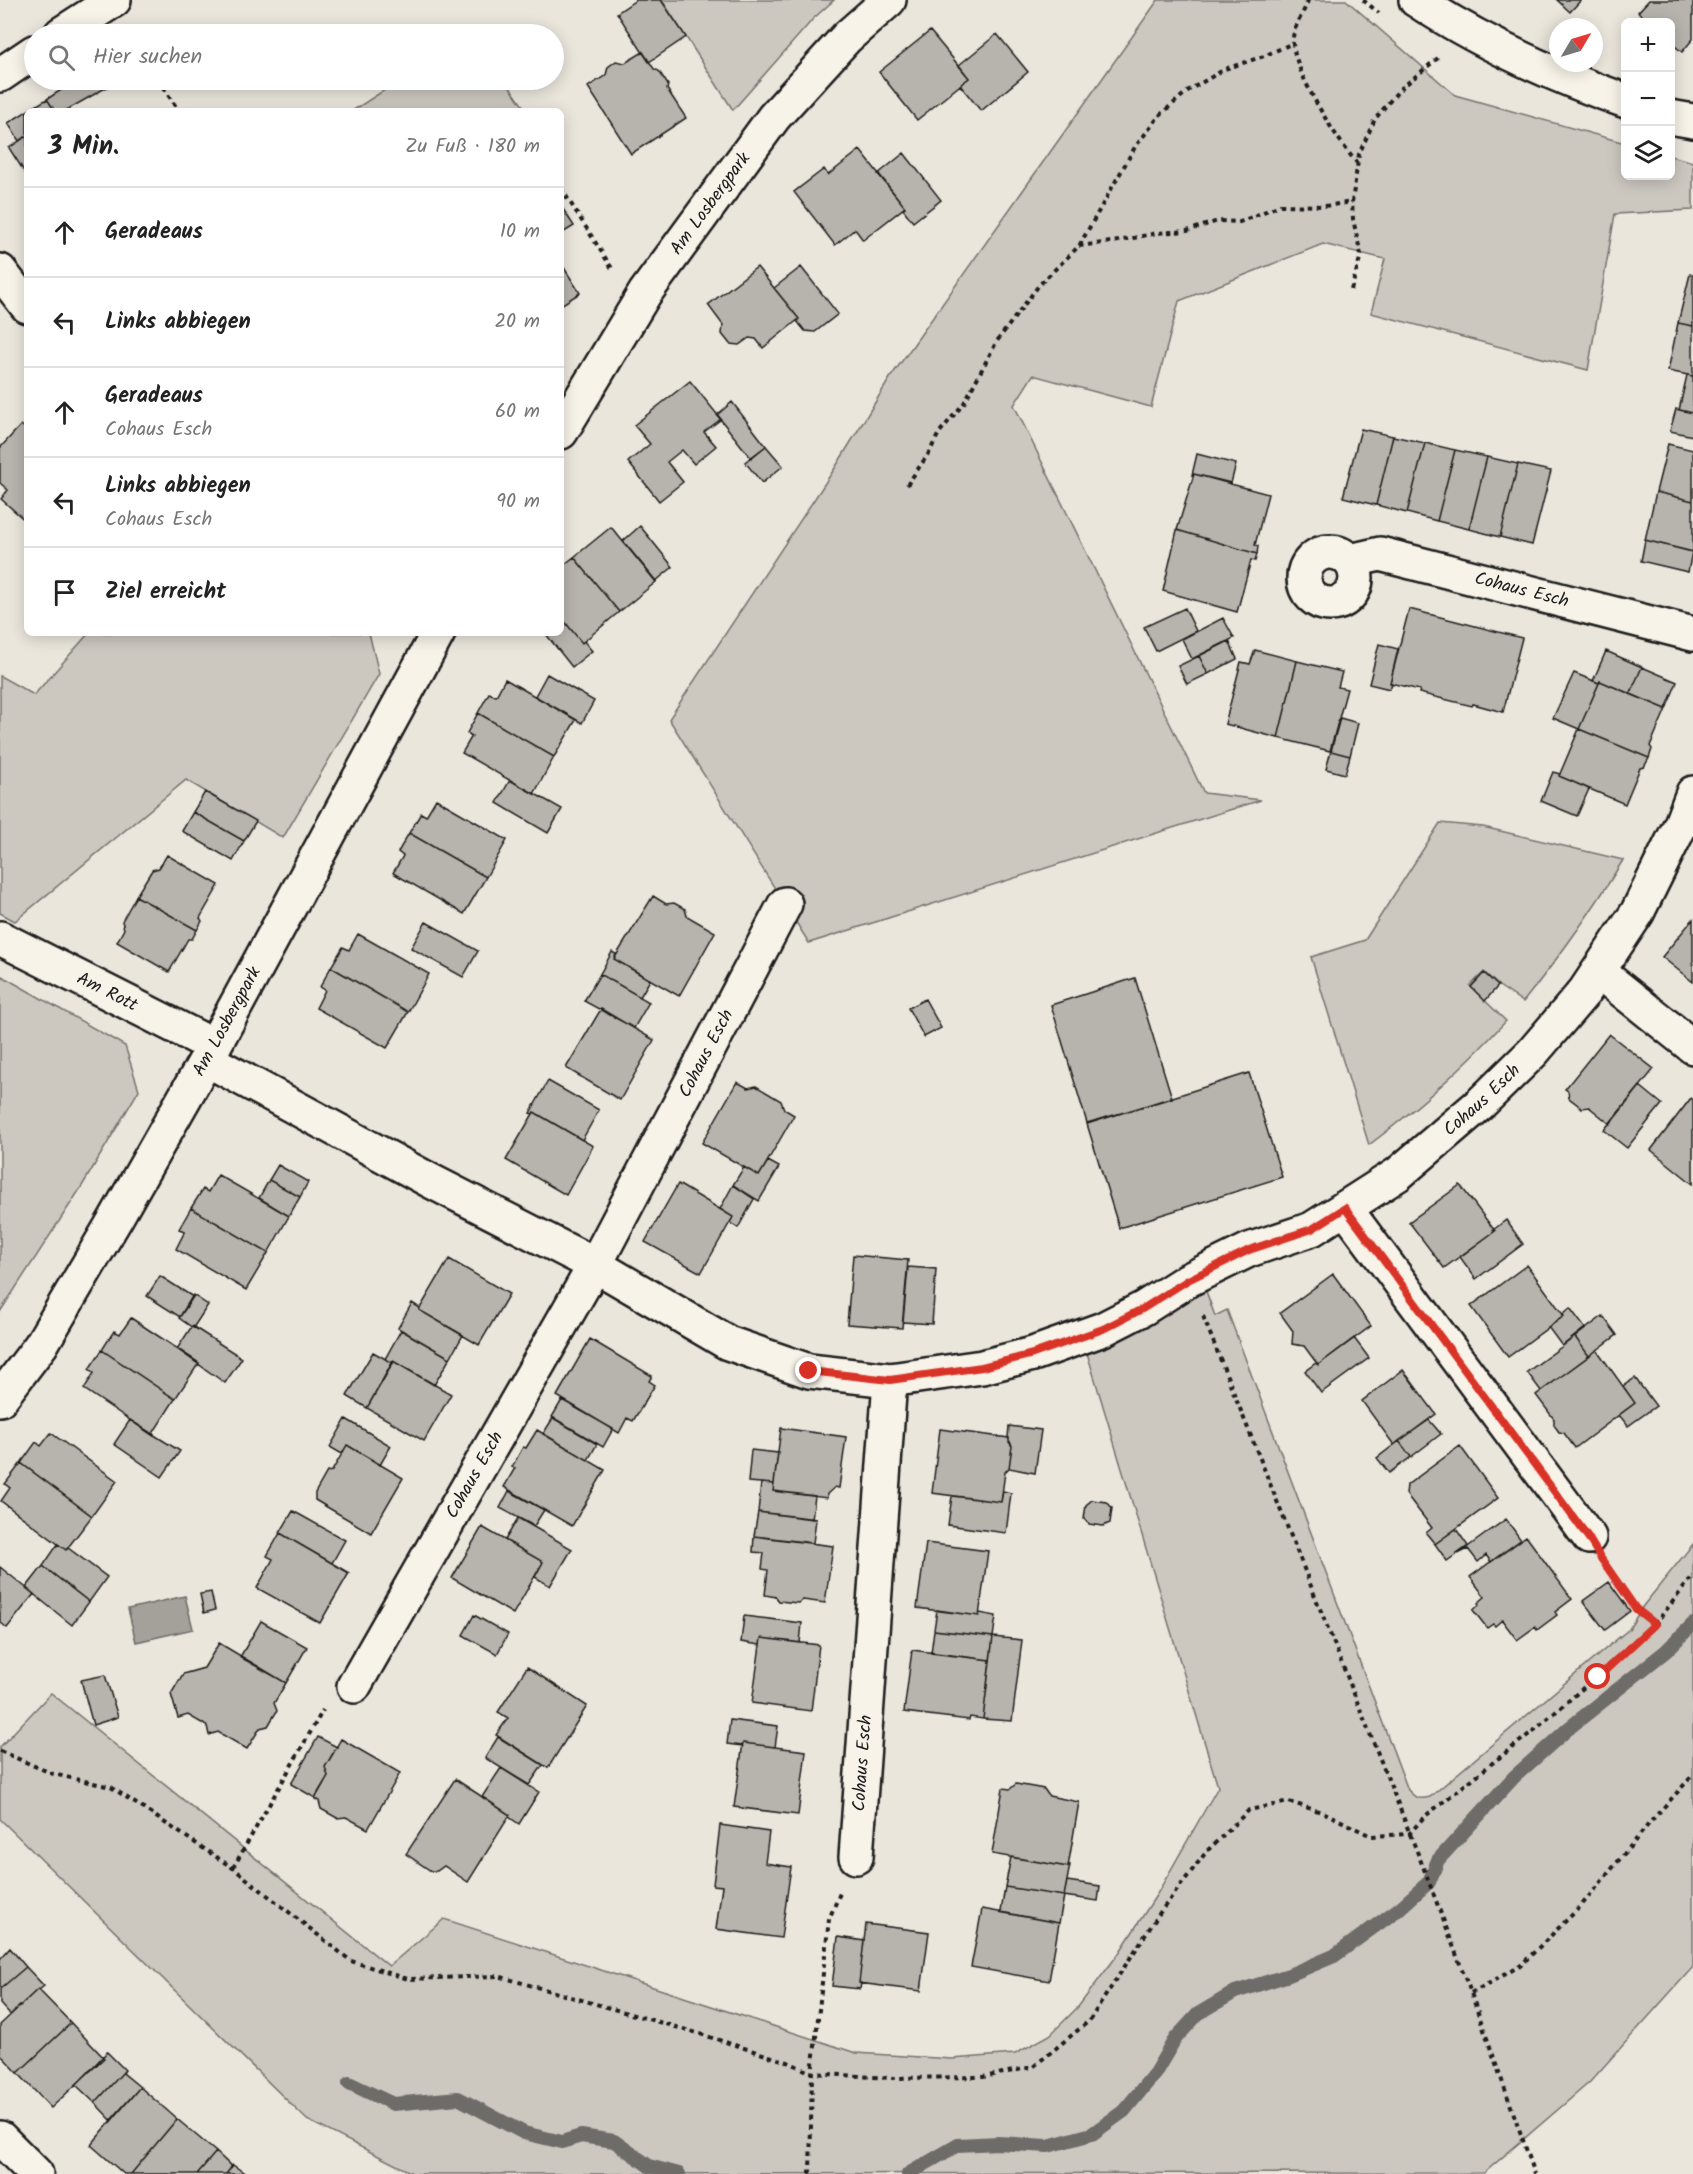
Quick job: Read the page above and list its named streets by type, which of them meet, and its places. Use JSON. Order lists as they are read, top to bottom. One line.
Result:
{"streets":{"street":["Am Losbergpark","Cohaus Esch","Am Rott"]},"crossings":[["Am Losbergpark","Cohaus Esch"],["Am Losbergpark","Am Rott"],["Cohaus Esch","Am Rott"]],"north":"top right","page":{"map_buttons":["+","−"],"search":"Hier suchen","heading":["3 Min.","Zu Fuß · 180 m"],"list":[["Geradeaus","10 m"],["Links abbiegen","20 m"],["Geradeaus","Cohaus Esch","60 m"],["Links abbiegen","Cohaus Esch","90 m"],"Ziel erreicht"]}}
